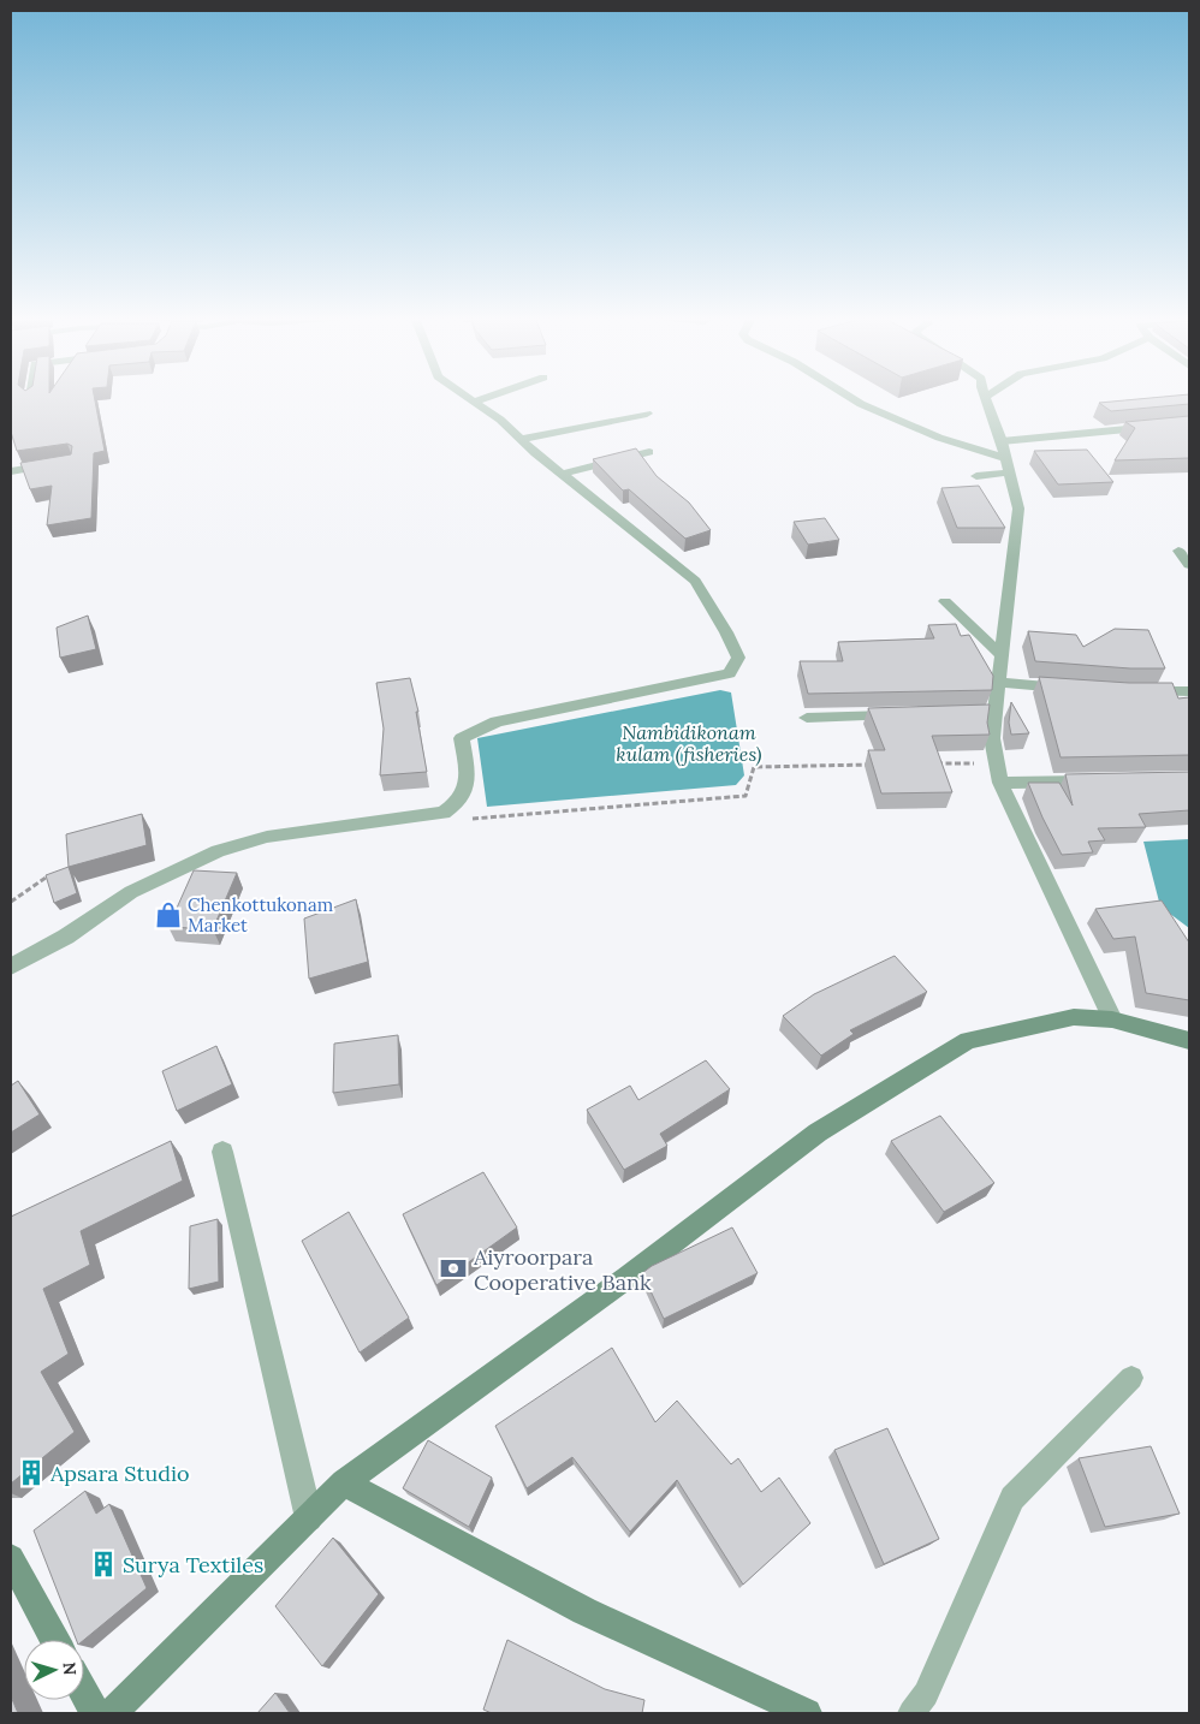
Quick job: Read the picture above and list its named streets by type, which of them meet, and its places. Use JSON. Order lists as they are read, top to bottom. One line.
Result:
{"water":["Nambidikonam kulam (fisheries)"],"places":{"shop":["Chenkottukonam Market"],"bank":["Aiyroorpara Cooperative Bank"],"building":["Apsara Studio","Surya Textiles"]},"north":"right"}
